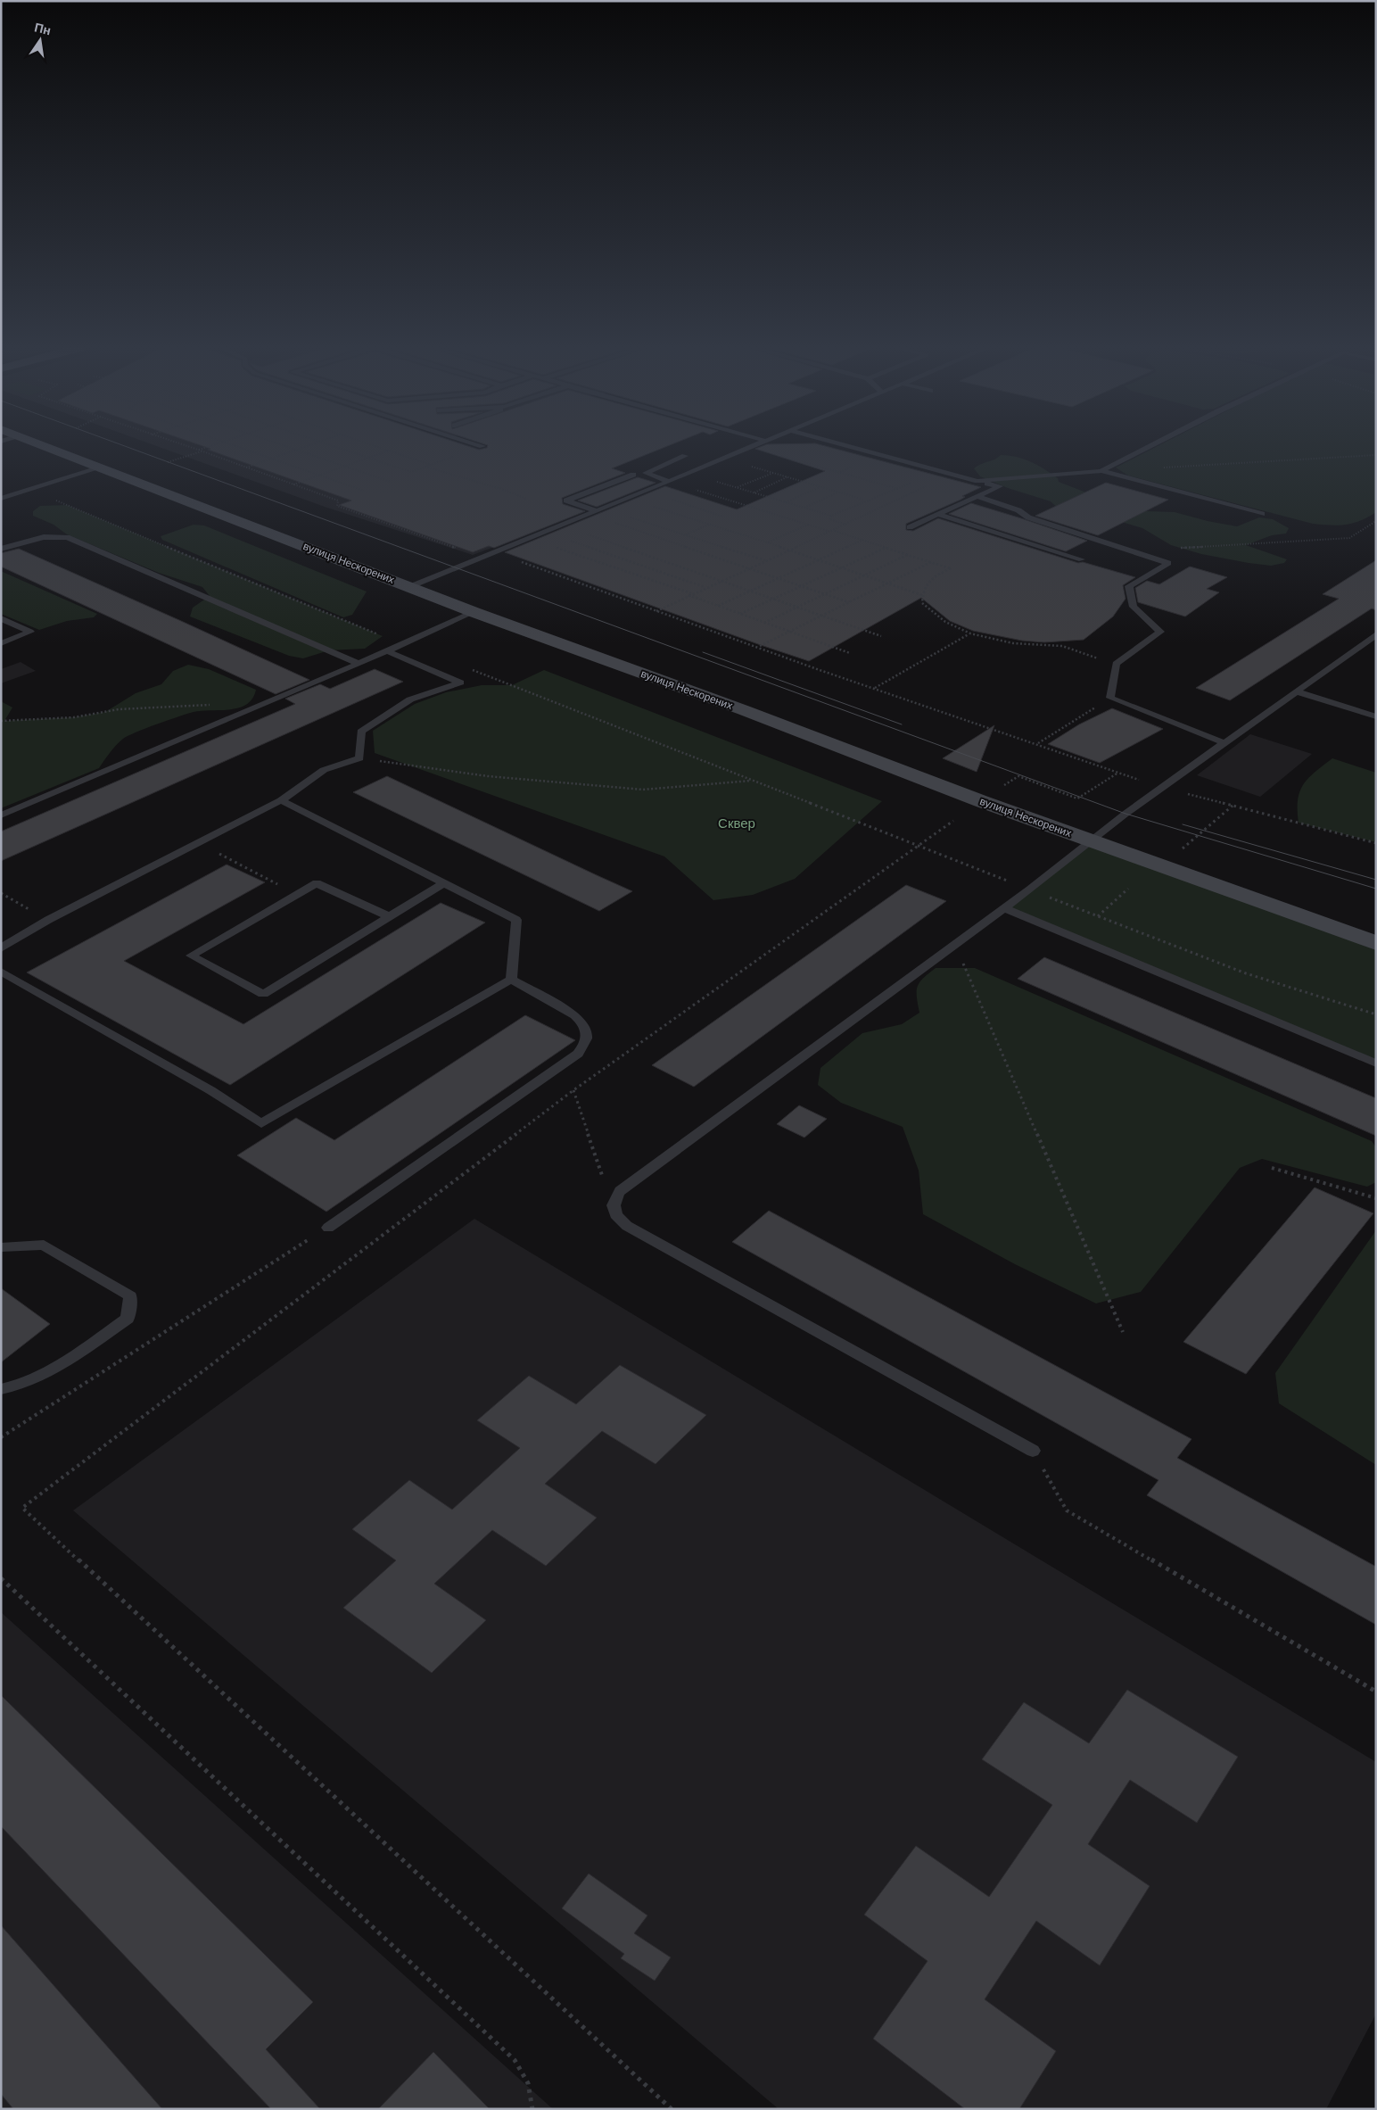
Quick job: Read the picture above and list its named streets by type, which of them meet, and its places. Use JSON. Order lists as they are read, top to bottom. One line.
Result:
{"streets":{"main road":["вулиця Нескорених"]},"parks":["Сквер"],"north":"top"}
